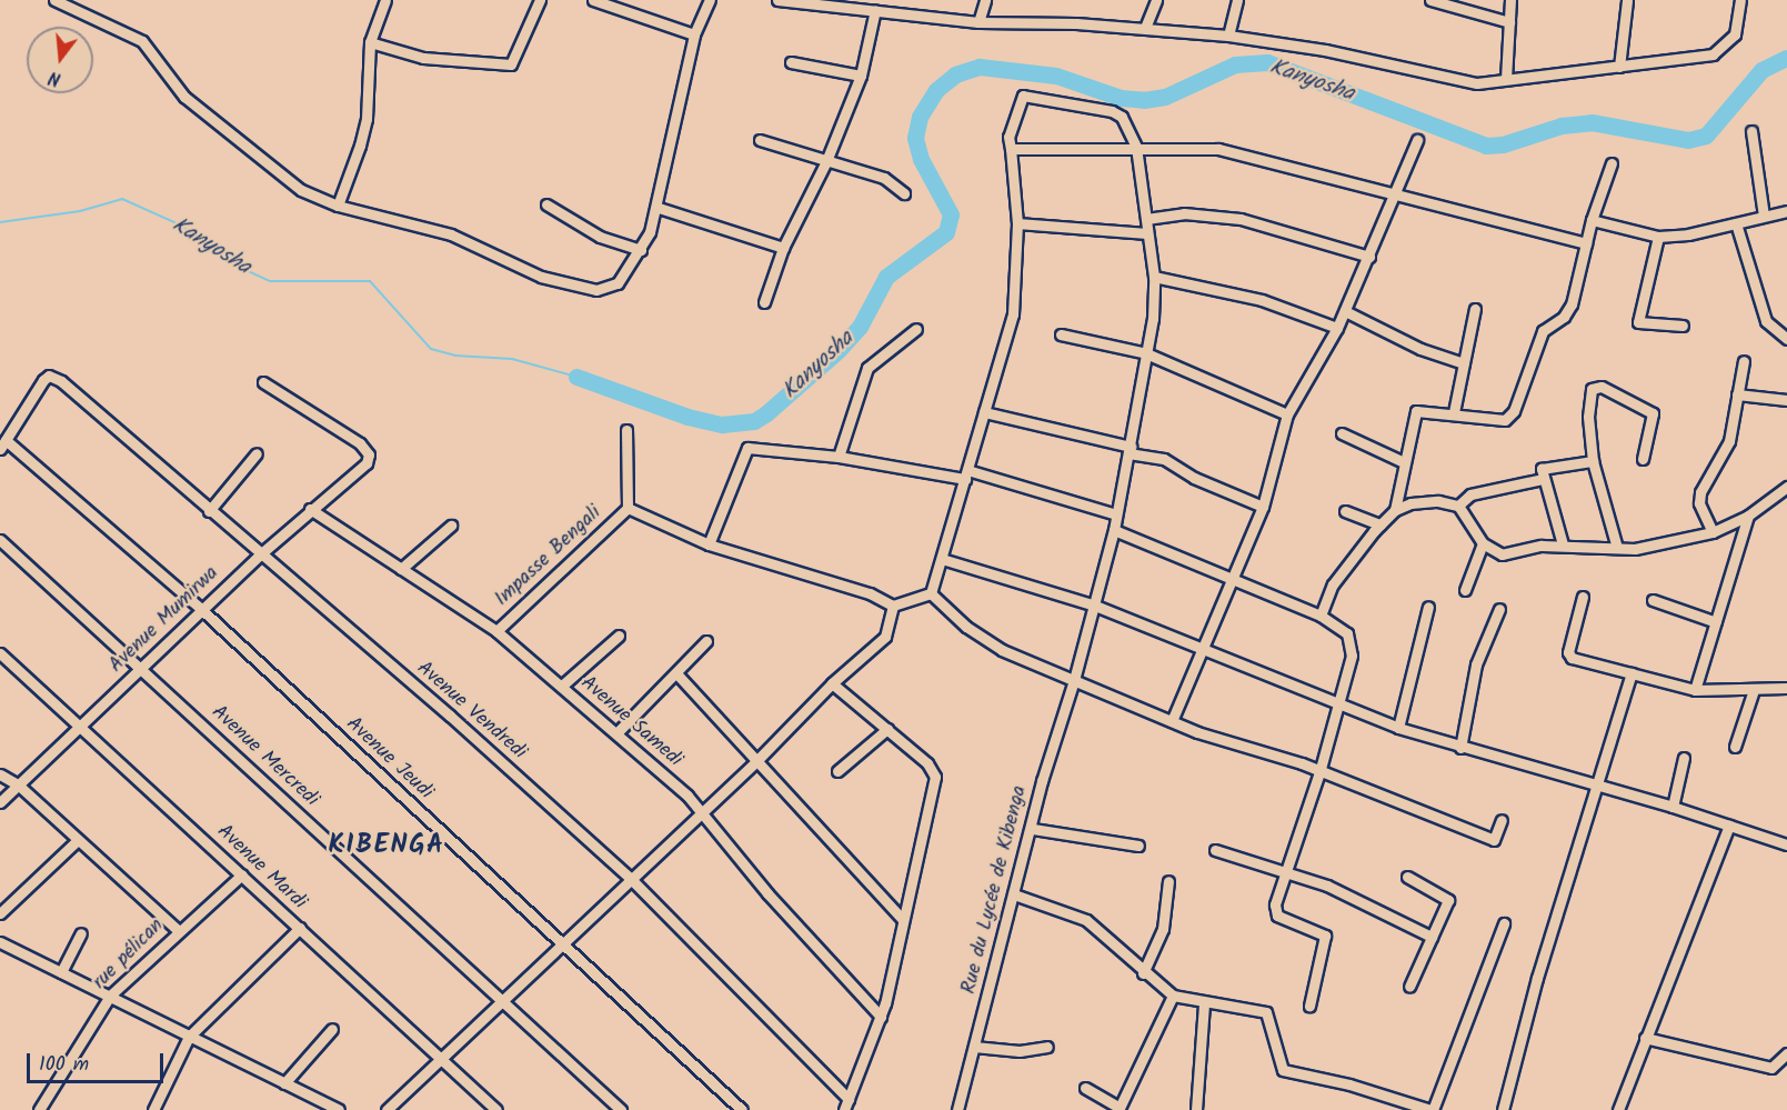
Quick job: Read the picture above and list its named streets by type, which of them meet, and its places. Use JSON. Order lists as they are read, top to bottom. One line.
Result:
{"streets":{"street":["Impasse Bengali","Avenue Mumirwa","Avenue Vendredi","Avenue Samedi","Avenue Mercredi","Avenue Jeudi","Avenue Mardi","Rue du Lycée de Kibenga","rue pélican"]},"crossings":[["Impasse Bengali","Avenue Samedi"],["Avenue Mumirwa","Avenue Vendredi"],["Avenue Mumirwa","Avenue Samedi"],["Avenue Mumirwa","Avenue Mercredi"],["Avenue Mumirwa","Avenue Jeudi"],["Avenue Mumirwa","Avenue Mardi"],["Avenue Vendredi","Avenue Jeudi"],["Avenue Mardi","rue pélican"]],"districts":["KIBENGA"],"water":["Kanyosha"],"scale_bar":"100 m","north":"bottom"}
